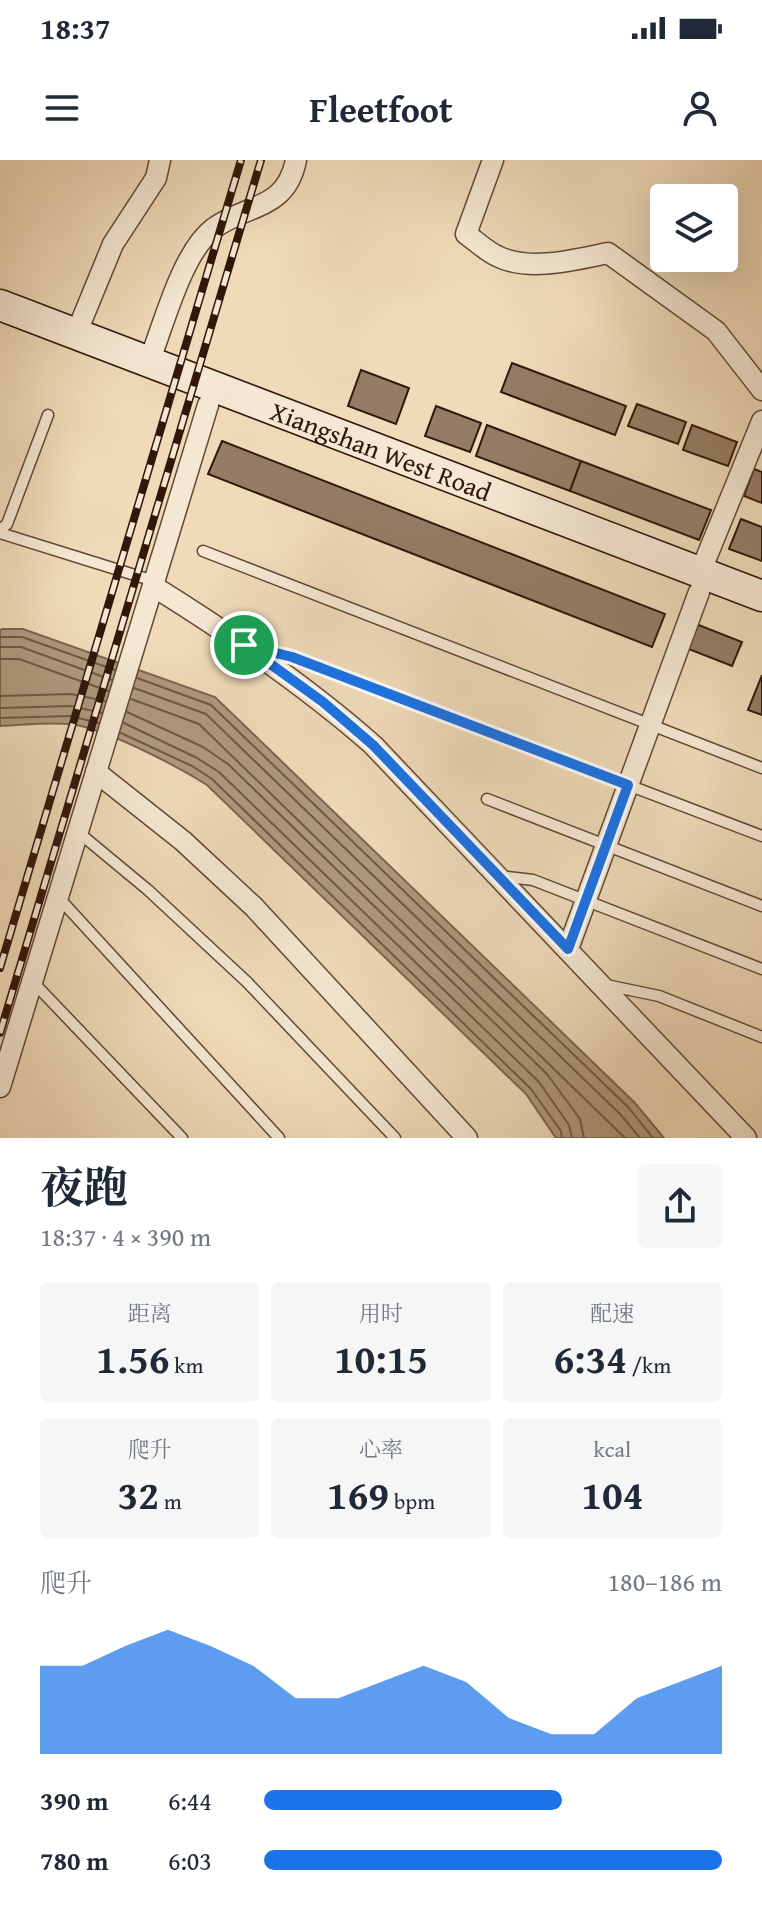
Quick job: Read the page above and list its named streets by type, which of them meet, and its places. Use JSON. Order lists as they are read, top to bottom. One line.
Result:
{"streets":{"main road":["Xiangshan West Road"]},"page":{"status":"18:37","header":"Fleetfoot","heading":["夜跑","18:37 · 4 × 390 m"],"stats":[["距离","1.56 km"],["用时","10:15"],["配速","6:34 /km"],["爬升","32 m"],["心率","169 bpm"],["kcal","104"]],"chart":["爬升","180–186 m"],"list":[{"name":"390 m","note":"6:44"},{"name":"780 m","note":"6:03"}]}}
